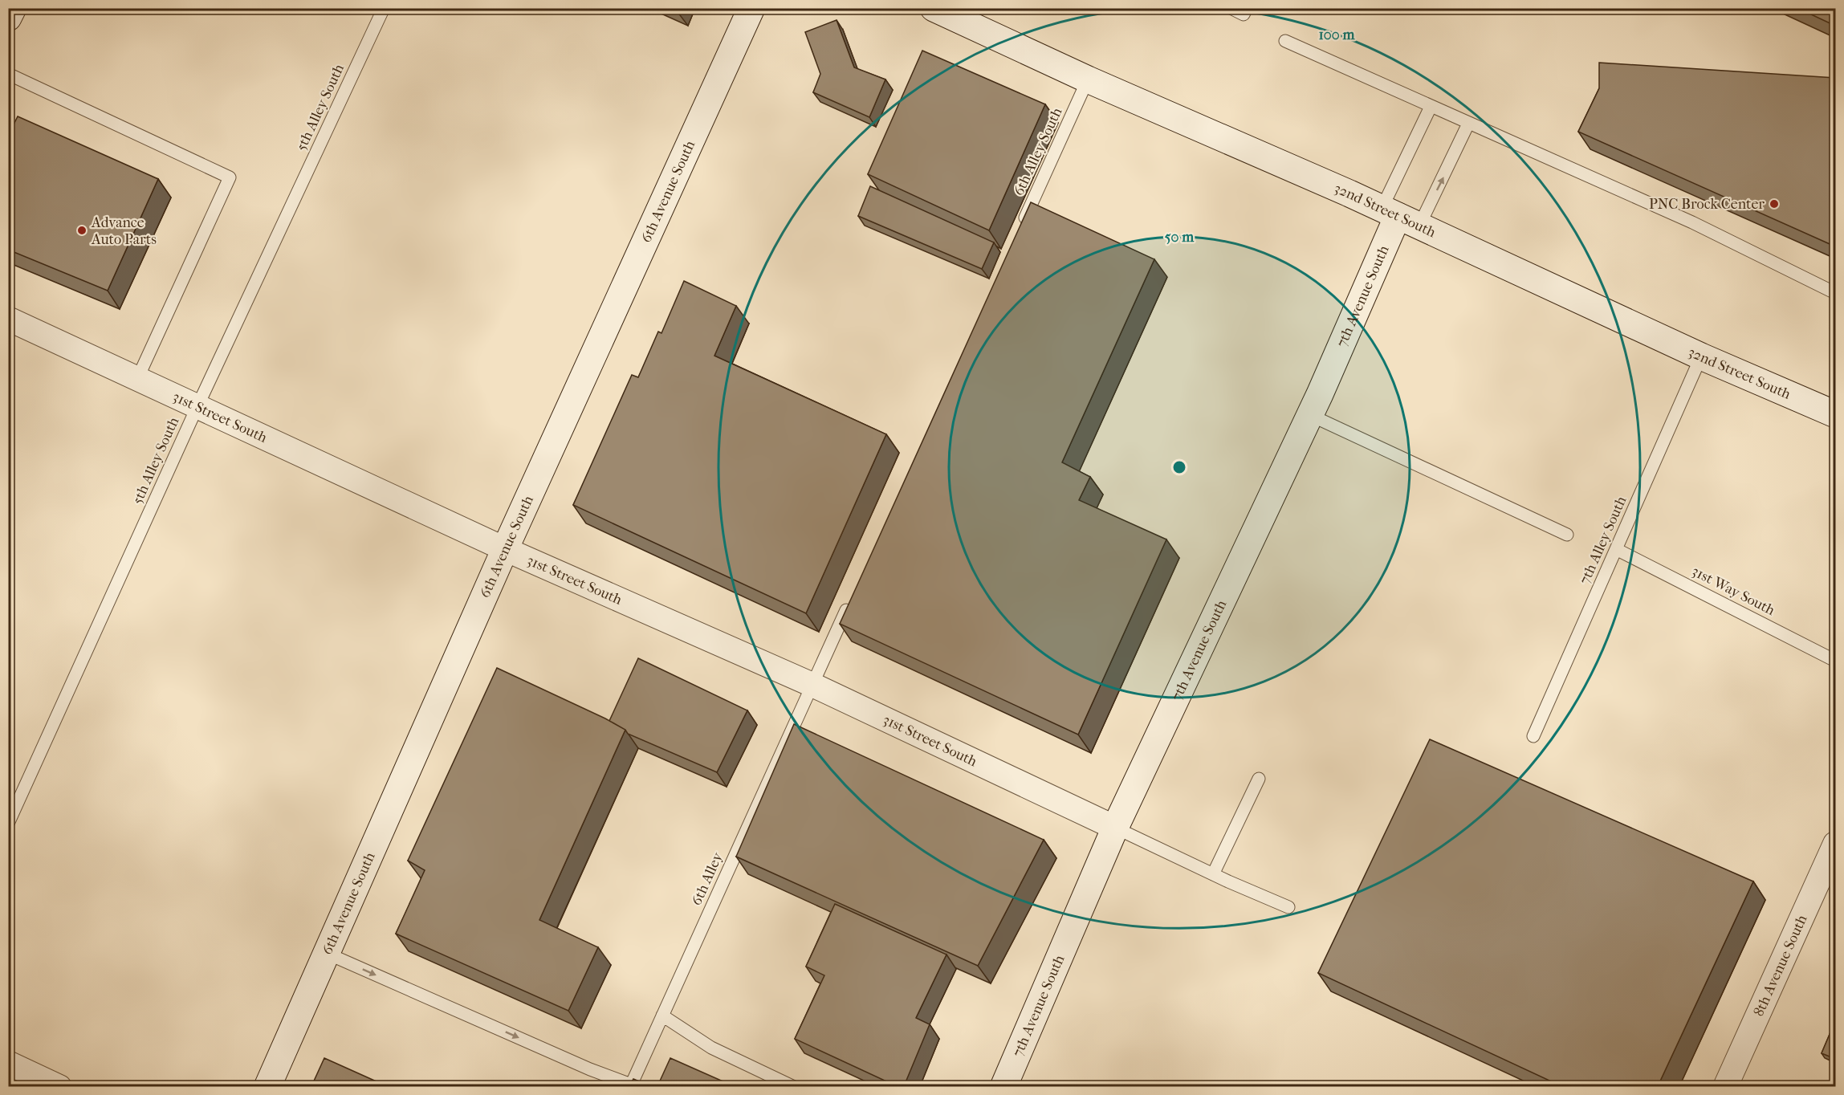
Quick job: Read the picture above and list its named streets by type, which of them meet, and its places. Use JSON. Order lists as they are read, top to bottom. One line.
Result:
{"streets":{"main road":["6th Avenue South","32nd Street South","7th Avenue South"],"street":["31st Street South","8th Avenue South"],"lane":["5th Alley South","6th Alley South","7th Alley South","31st Way South","6th Alley"]},"crossings":[["5th Alley South","31st Street South"],["6th Alley South","32nd Street South"],["6th Avenue South","31st Street South"],["32nd Street South","7th Avenue South"],["32nd Street South","7th Alley South"],["7th Avenue South","31st Street South"],["31st Street South","6th Alley"],["7th Alley South","31st Way South"]],"places":["PNC Brock Center","Advance Auto Parts"],"rings":["100 m","50 m"]}
